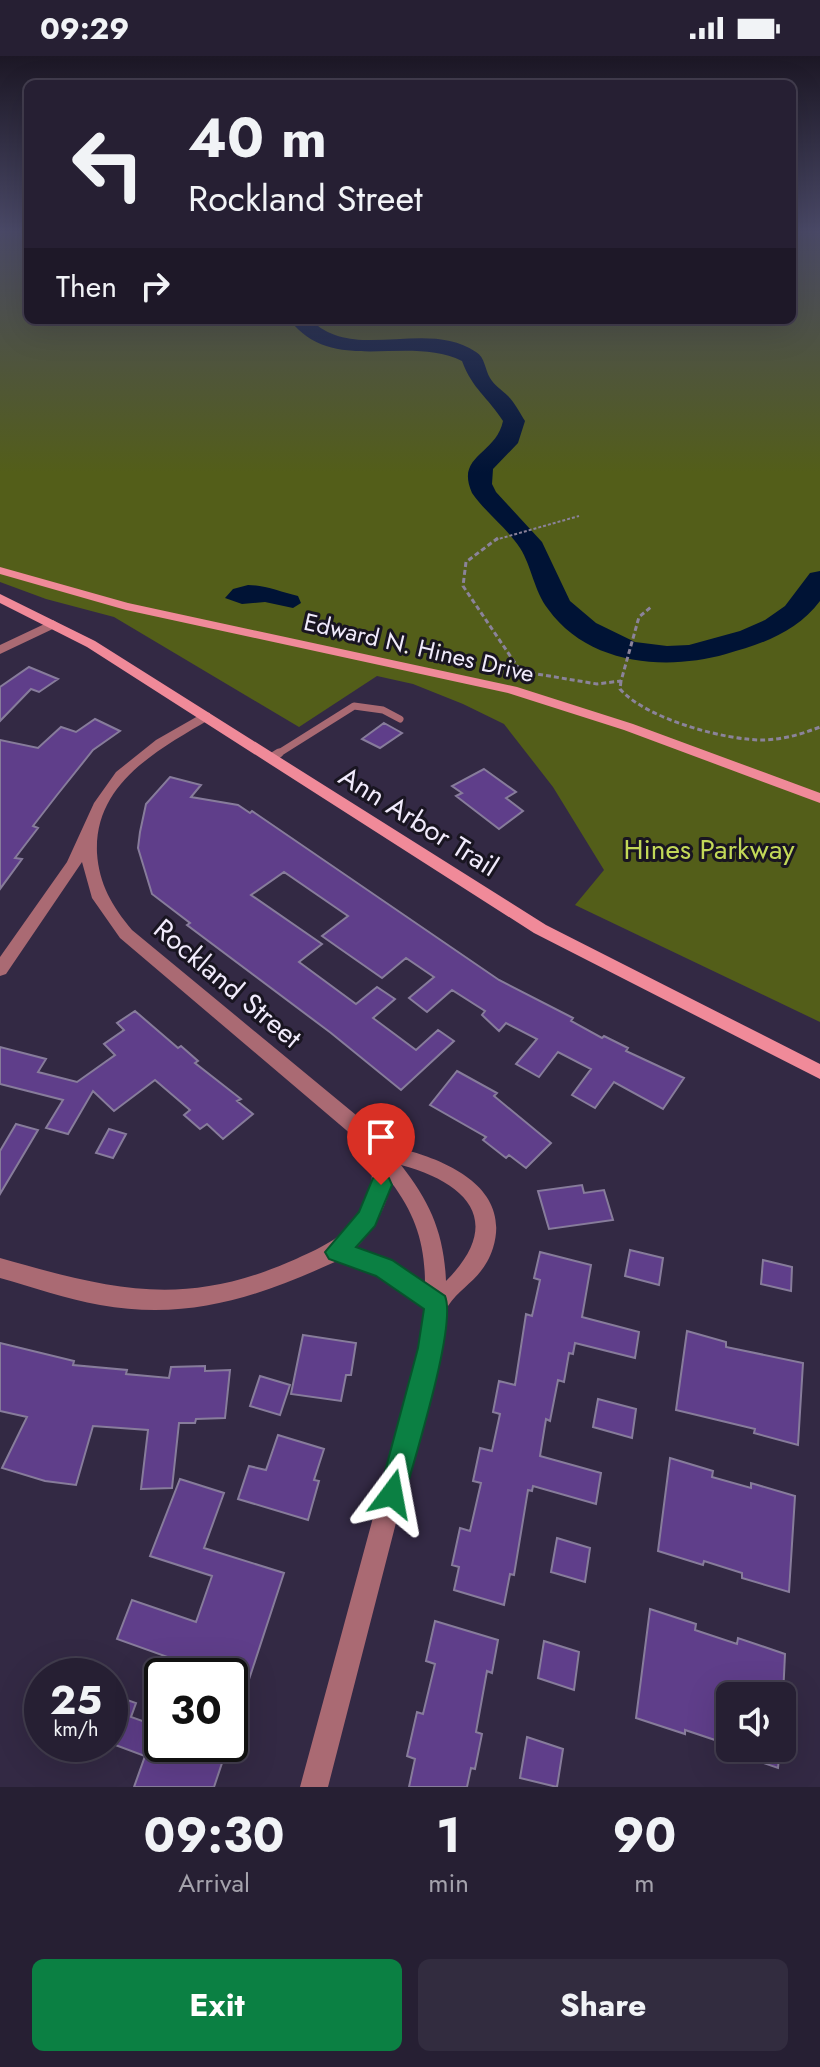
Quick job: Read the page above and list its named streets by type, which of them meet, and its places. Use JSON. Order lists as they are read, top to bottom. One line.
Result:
{"streets":{"street":["Edward N. Hines Drive","Ann Arbor Trail","Rockland Street"]},"parks":["Hines Parkway"],"page":{"status":"09:29","turn":["40 m","Rockland Street"],"then":"Then","speed":"25 km/h","limit":"30","eta":["09:30","Arrival","1","min","90","m"],"buttons":["Exit","Share"]}}
